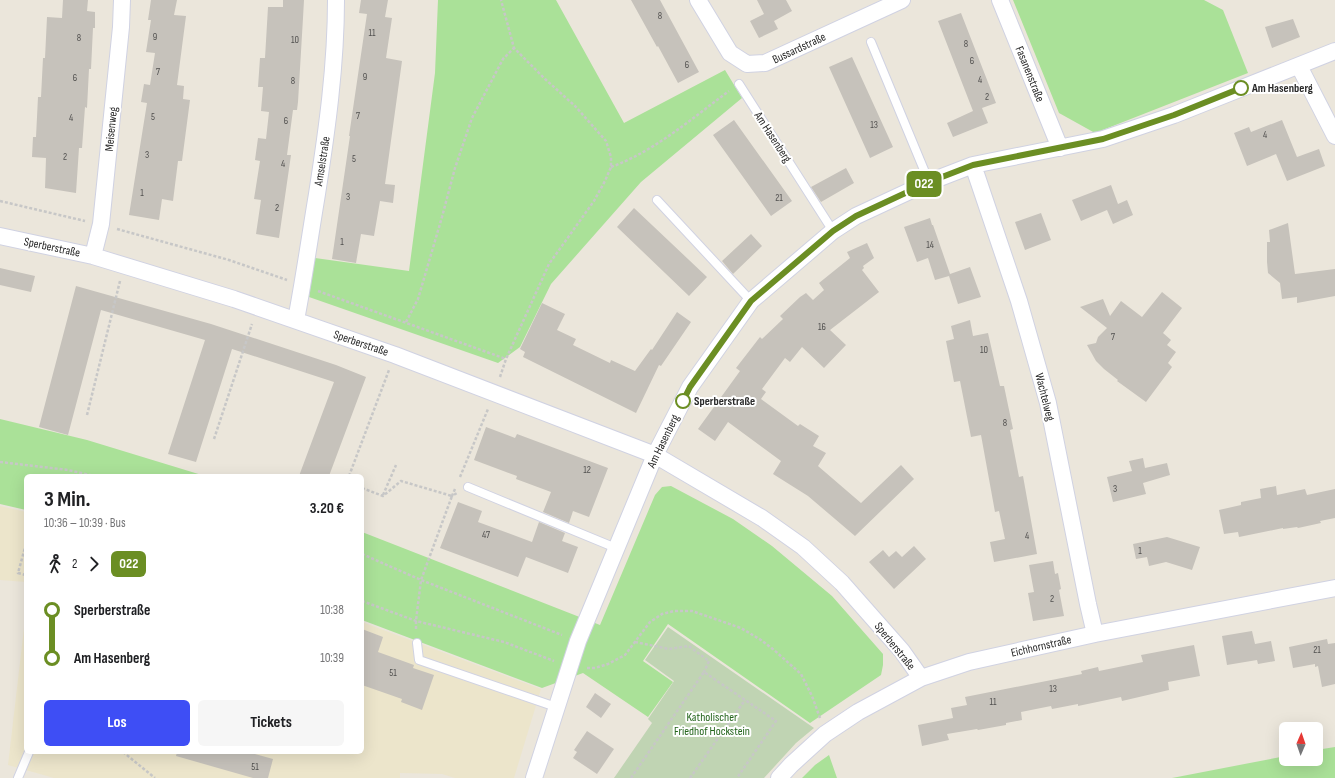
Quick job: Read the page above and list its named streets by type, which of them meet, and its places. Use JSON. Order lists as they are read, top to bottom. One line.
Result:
{"streets":{"street":["Bussardstraße","Fasanenstraße","Meisenweg","Am Hasenberg","Amselstraße","Sperberstraße","Wachtelweg","Eichhornstraße"]},"crossings":[["Fasanenstraße","Am Hasenberg"],["Meisenweg","Sperberstraße"],["Am Hasenberg","Sperberstraße"],["Am Hasenberg","Wachtelweg"],["Amselstraße","Sperberstraße"],["Sperberstraße","Eichhornstraße"],["Wachtelweg","Eichhornstraße"]],"parks":["Katholischer Friedhof Hockstein"],"places":["Am Hasenberg","Sperberstraße"],"lines":["bus line 022"],"house_numbers":["8","11","9","8","10","8","6","6","7","9","6","4","8","2","7","5","4","6","13","4","3","2","5","4","1","3","21","2","1","14","16","7","10","8","12","3","47","4","1","2","21","51","13","11","51"],"north":"top","page":{"on_map":"022","heading":["3 Min.","10:36 – 10:39 · Bus","3.20 €"],"legs":["2","022"],"list":[{"name":"Sperberstraße","value":"10:38"},{"name":"Am Hasenberg","value":"10:39"}],"buttons":["Los","Tickets"]}}
